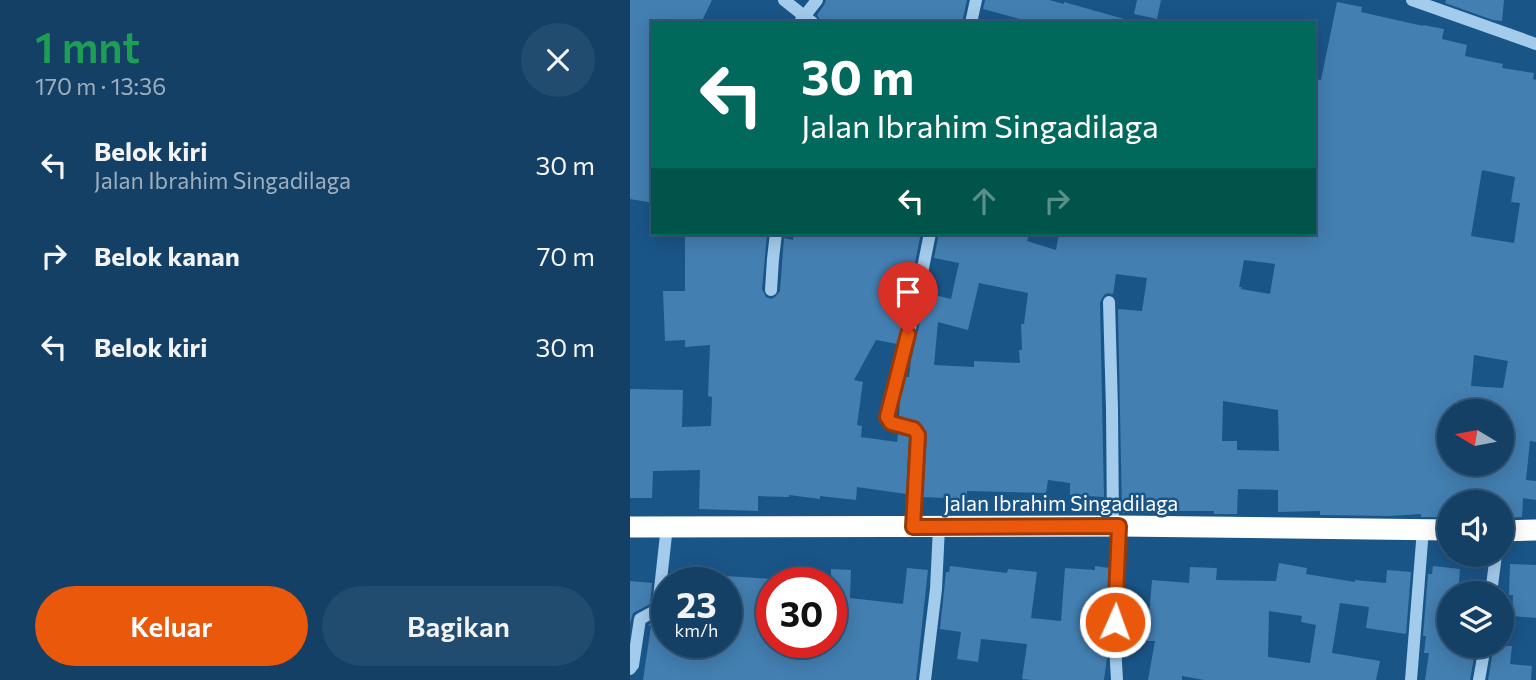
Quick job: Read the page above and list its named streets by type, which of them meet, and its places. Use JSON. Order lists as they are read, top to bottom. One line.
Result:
{"streets":{"highway":["Jalan Ibrahim Singadilaga"]},"north":"left","page":{"heading":["1 mnt","170 m · 13:36"],"turn":["30 m","Jalan Ibrahim Singadilaga"],"list":[{"name":"Belok kiri","note":"Jalan Ibrahim Singadilaga","value":"30 m"},{"name":"Belok kanan","value":"70 m"},{"name":"Belok kiri","value":"30 m"}],"speed":"23 km/h","limit":"30","buttons":["Keluar","Bagikan"]}}
